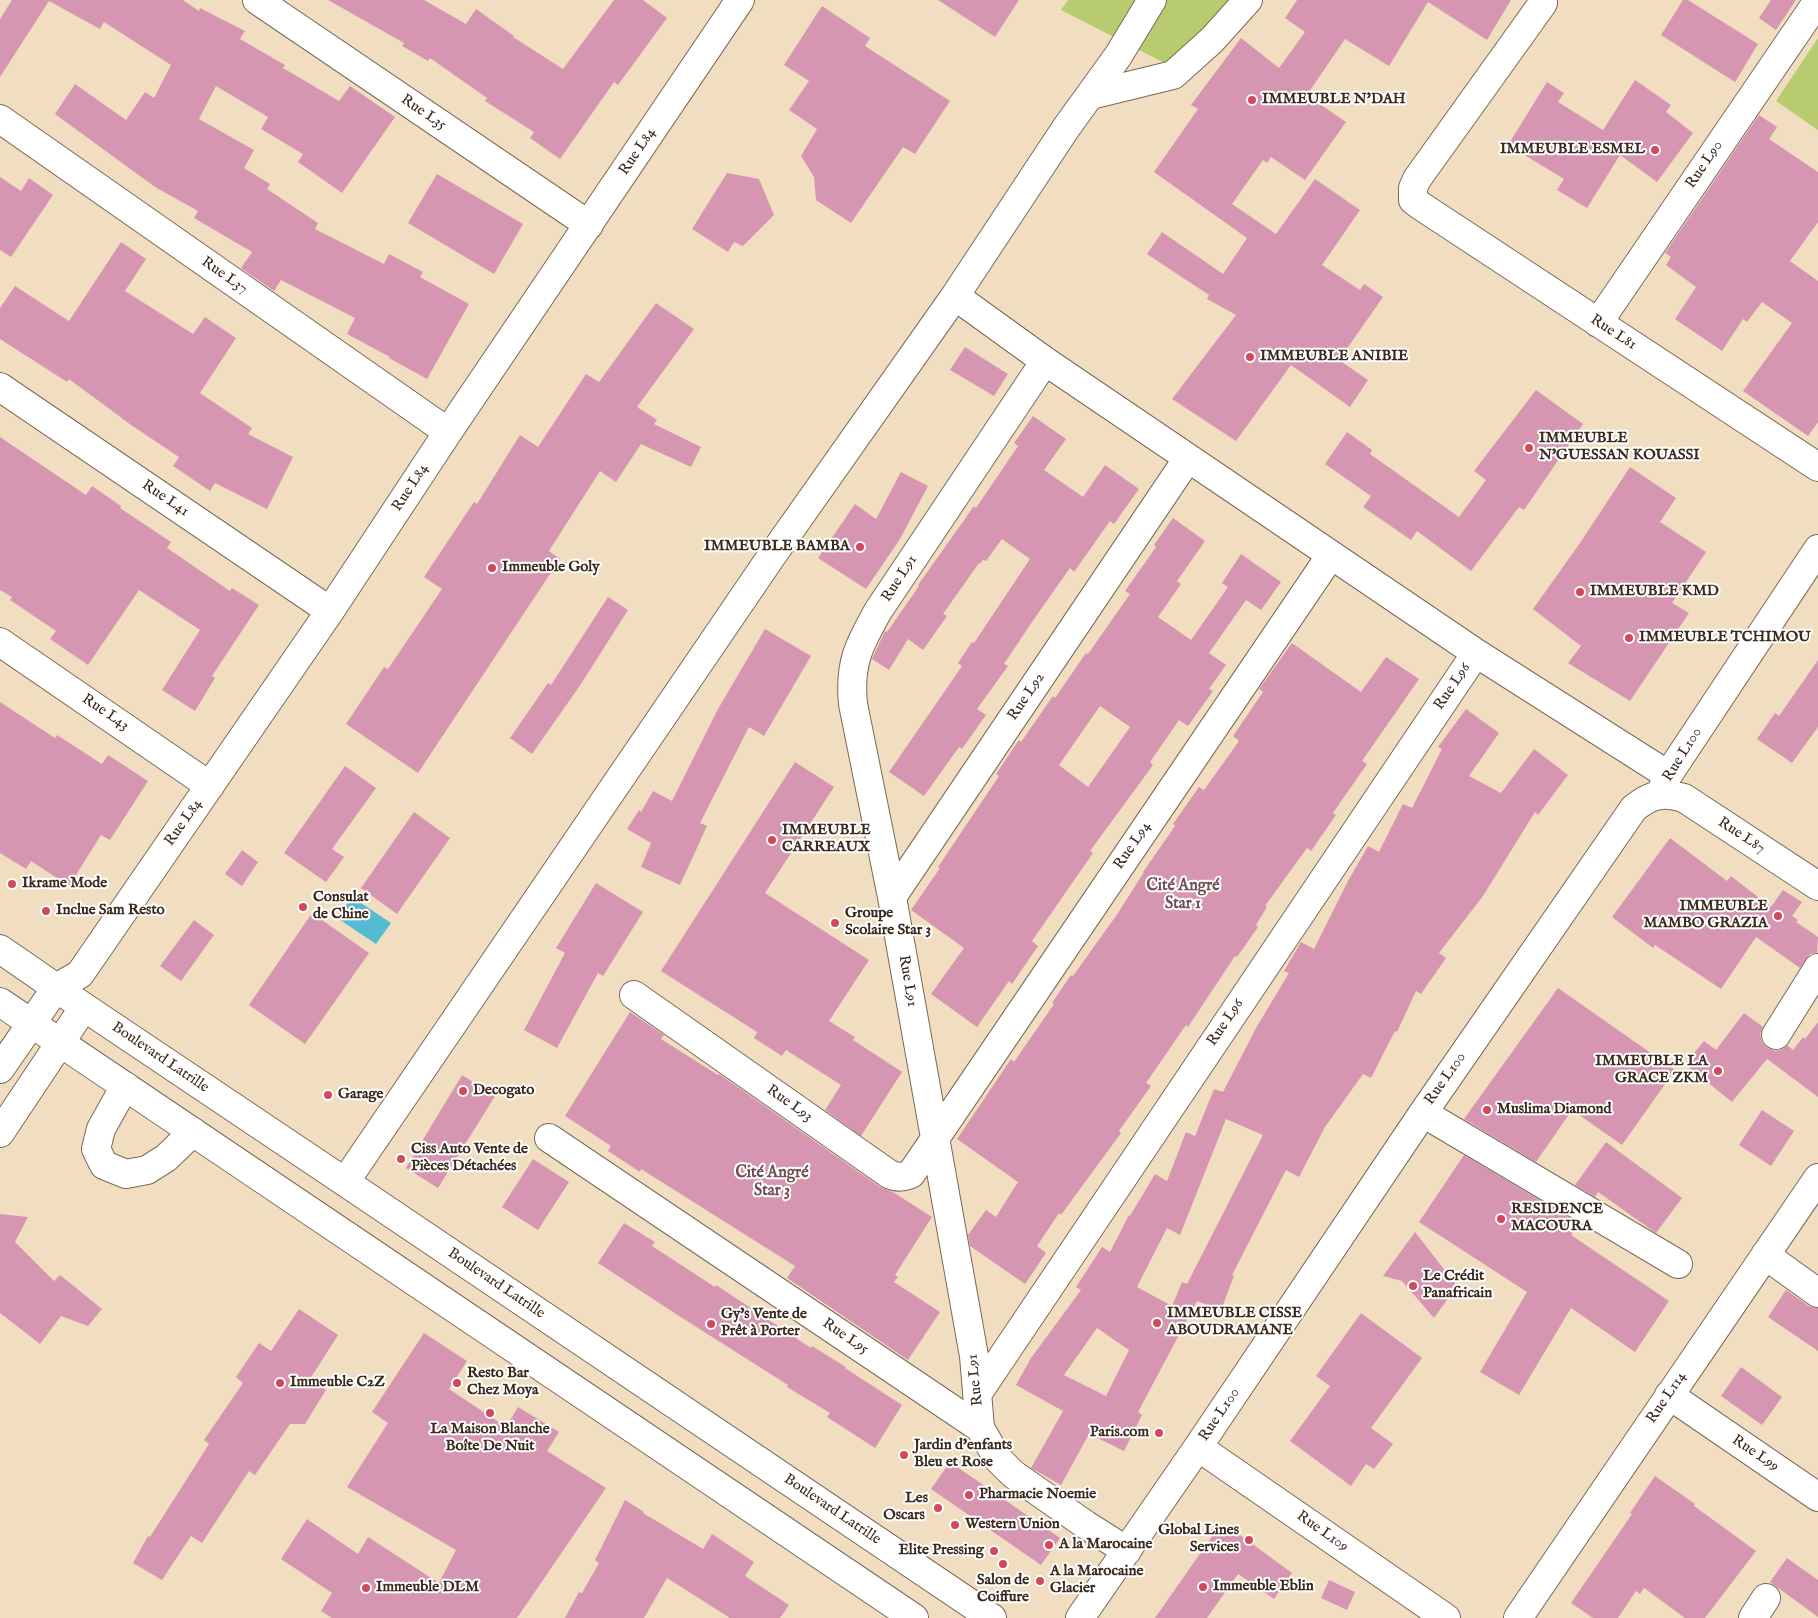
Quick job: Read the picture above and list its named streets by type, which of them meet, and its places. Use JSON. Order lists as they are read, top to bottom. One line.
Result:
{"streets":{"street":["Rue L35","Rue L84","Rue L90","Rue L37","Rue L81","Rue L41","Rue L91","Rue L96","Rue L92","Rue L43","Rue L100","Rue L87","Rue L94","Boulevard Latrille","Rue L93","Rue L95","Rue L114","Rue L99","Rue L109"]},"crossings":[["Rue L35","Rue L84"],["Rue L84","Rue L37"],["Rue L84","Rue L41"],["Rue L84","Rue L43"],["Rue L84","Boulevard Latrille"],["Rue L90","Rue L81"],["Rue L91","Rue L96"],["Rue L91","Rue L92"],["Rue L91","Rue L94"],["Rue L91","Rue L93"],["Rue L91","Rue L95"],["Rue L100","Rue L87"],["Rue L100","Rue L95"],["Rue L100","Rue L109"],["Rue L94","Rue L93"],["Rue L114","Rue L99"]],"districts":["Cité Angré Star 1","Cité Angré Star 3"],"places":["IMMEUBLE N'DAH","IMMEUBLE ESMEL","IMMEUBLE ANIBIE","IMMEUBLE N'GUESSAN KOUASSI","IMMEUBLE BAMBA","Immeuble Goly","IMMEUBLE KMD","IMMEUBLE TCHIMOU","IMMEUBLE CARREAUX","Ikrame Mode","Consulat de Chine","Inclue Sam Resto","IMMEUBLE MAMBO GRAZIA","Groupe Scolaire Star 3","IMMEUBLE LA GRACE ZKM","Decogato","Garage","Muslima Diamond","Ciss Auto Vente de Pièces Détachées","RESIDENCE MACOURA","Le Crédit Panafricain","IMMEUBLE CISSE ABOUDRAMANE","Gy's Vente de Prêt à Porter","Immeuble C2Z","Resto Bar Chez Moya","La Maison Blanche Boîte De Nuit","Paris.com","Jardin d'enfants Bleu et Rose","Pharmacie Noemie","Les Oscars ‌","Western Union","Global Lines Services","A la Marocaine","Elite Pressing","Salon de Coiffure","A la Marocaine Glacier","Immeuble Eblin","Immeuble DLM"]}
